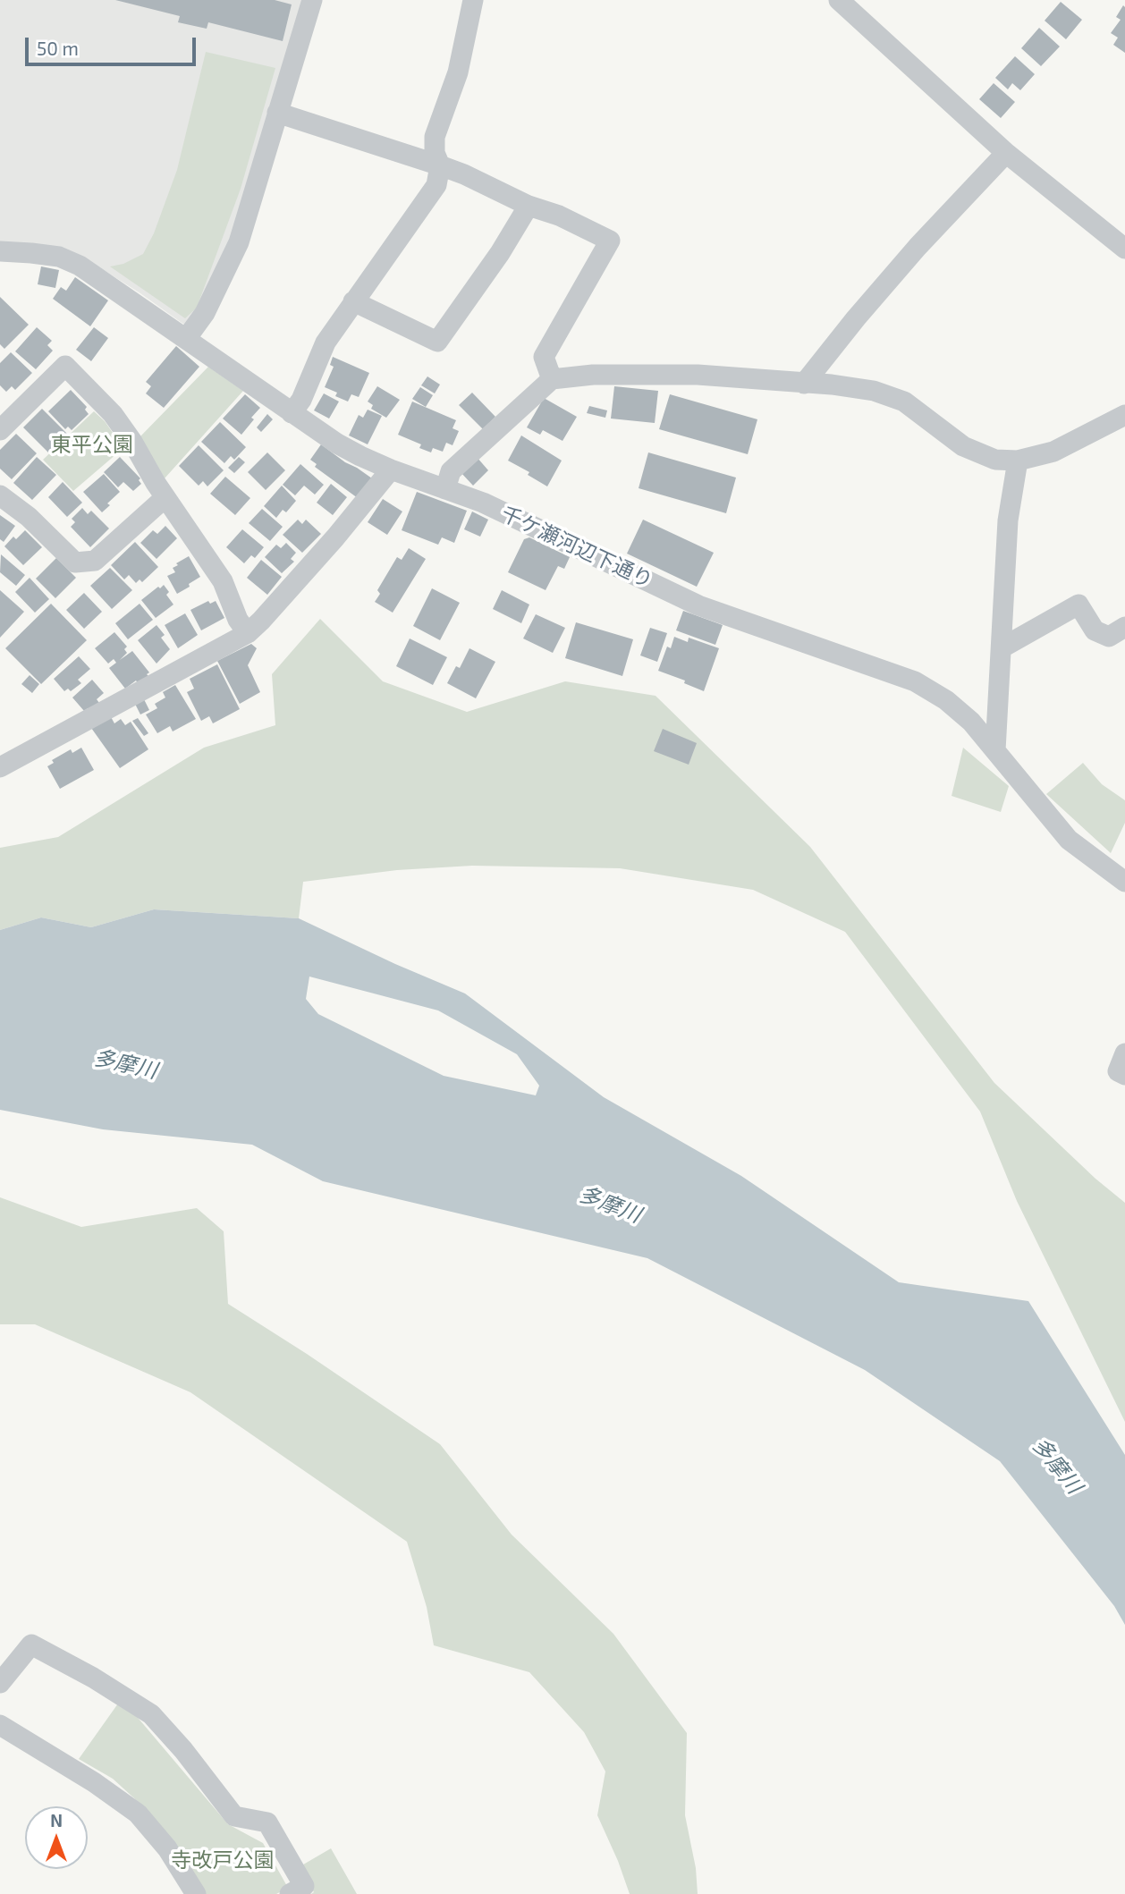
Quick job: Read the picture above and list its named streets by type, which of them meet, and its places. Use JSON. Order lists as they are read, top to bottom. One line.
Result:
{"streets":{"street":["千ケ瀬河辺下通り"]},"water":["多摩川"],"parks":["東平公園","寺改戸公園"],"scale_bar":"50 m","north":"top"}
